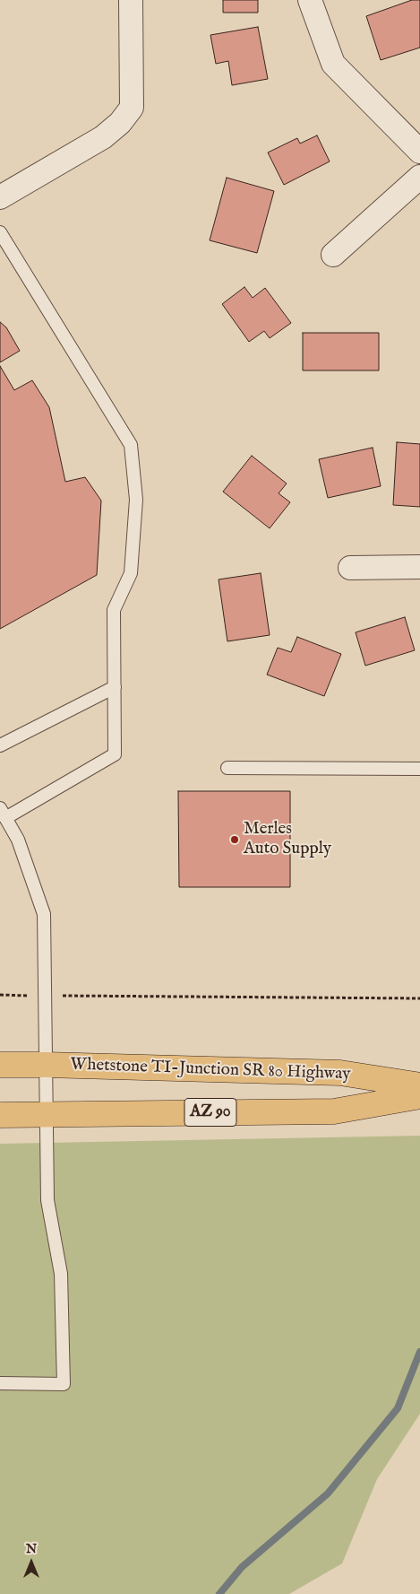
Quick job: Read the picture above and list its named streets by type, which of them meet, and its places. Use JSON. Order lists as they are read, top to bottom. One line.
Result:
{"streets":{"highway":["Whetstone TI-Junction SR 80 Highway","AZ 90"]},"places":["Merles Auto Supply"],"north":"top"}
